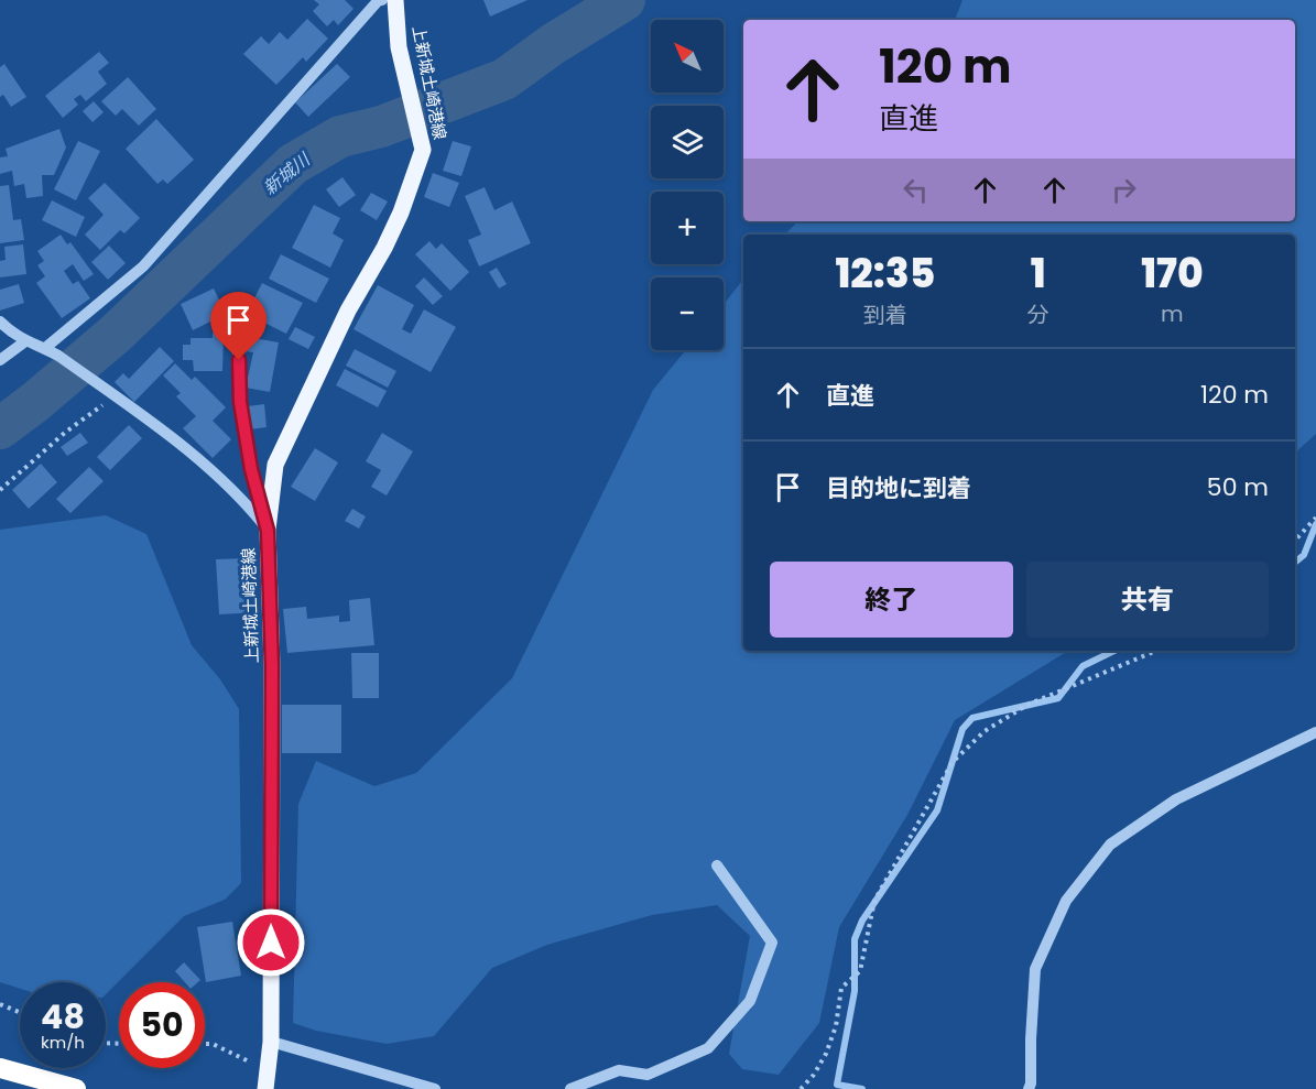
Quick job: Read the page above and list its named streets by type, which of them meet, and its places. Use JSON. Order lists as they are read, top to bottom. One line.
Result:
{"streets":{"main road":["上新城土崎港線"]},"water":["新城川"],"north":"top left","page":{"map_buttons":["+","−"],"turn":["120 m","直進"],"eta":["12:35","到着","1","分","170","m"],"list":[{"name":"直進","value":"120 m"},{"name":"目的地に到着","value":"50 m"}],"buttons":["終了","共有"],"speed":"48 km/h","limit":"50"}}
